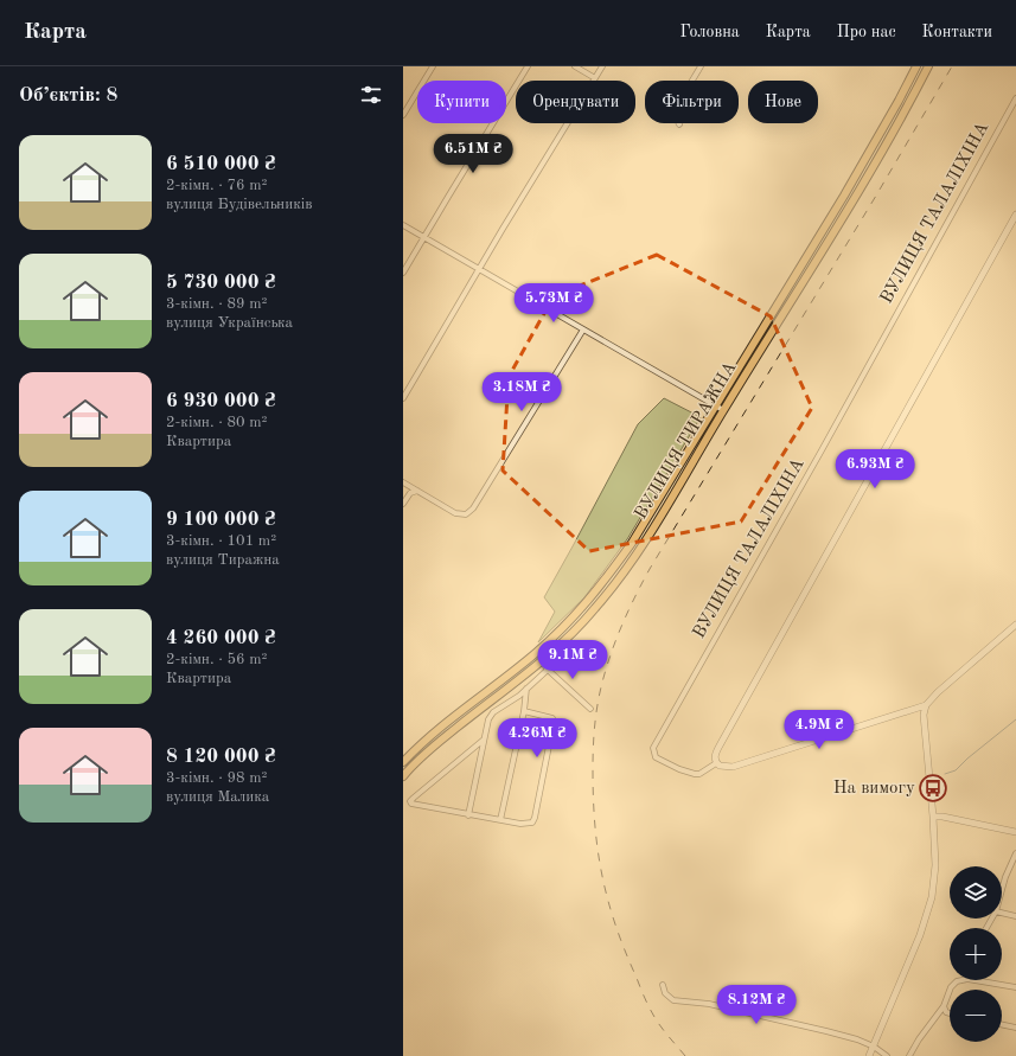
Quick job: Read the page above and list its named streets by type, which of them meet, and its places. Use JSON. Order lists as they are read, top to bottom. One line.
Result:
{"streets":{"main road":["ВУЛИЦЯ ТИРАЖНА"],"street":["ВУЛИЦЯ ТАЛАЛІХІНА"]},"places":{"bus stop":["На вимогу"]},"page":{"header":"Карта","nav":["Головна","Карта","Про нас","Контакти"],"heading":"Об’єктів: 8","chip":["Купити","Орендувати","Фільтри","Нове"],"list":[{"name":"6 510 000 ₴","note":"2-кімн. · 76 m² · вулиця Будівельників"},{"name":"5 730 000 ₴","note":"3-кімн. · 89 m² · вулиця Українська"},{"name":"6 930 000 ₴","note":"2-кімн. · 80 m² · Квартира"},{"name":"9 100 000 ₴","note":"3-кімн. · 101 m² · вулиця Тиражна"},{"name":"4 260 000 ₴","note":"2-кімн. · 56 m² · Квартира"},{"name":"8 120 000 ₴","note":"3-кімн. · 98 m² · вулиця Малика"}],"price":["6.51M ₴","5.73M ₴","3.18M ₴","6.93M ₴","9.1M ₴","4.9M ₴","4.26M ₴","8.12M ₴"],"map_buttons":["+","−"]}}
